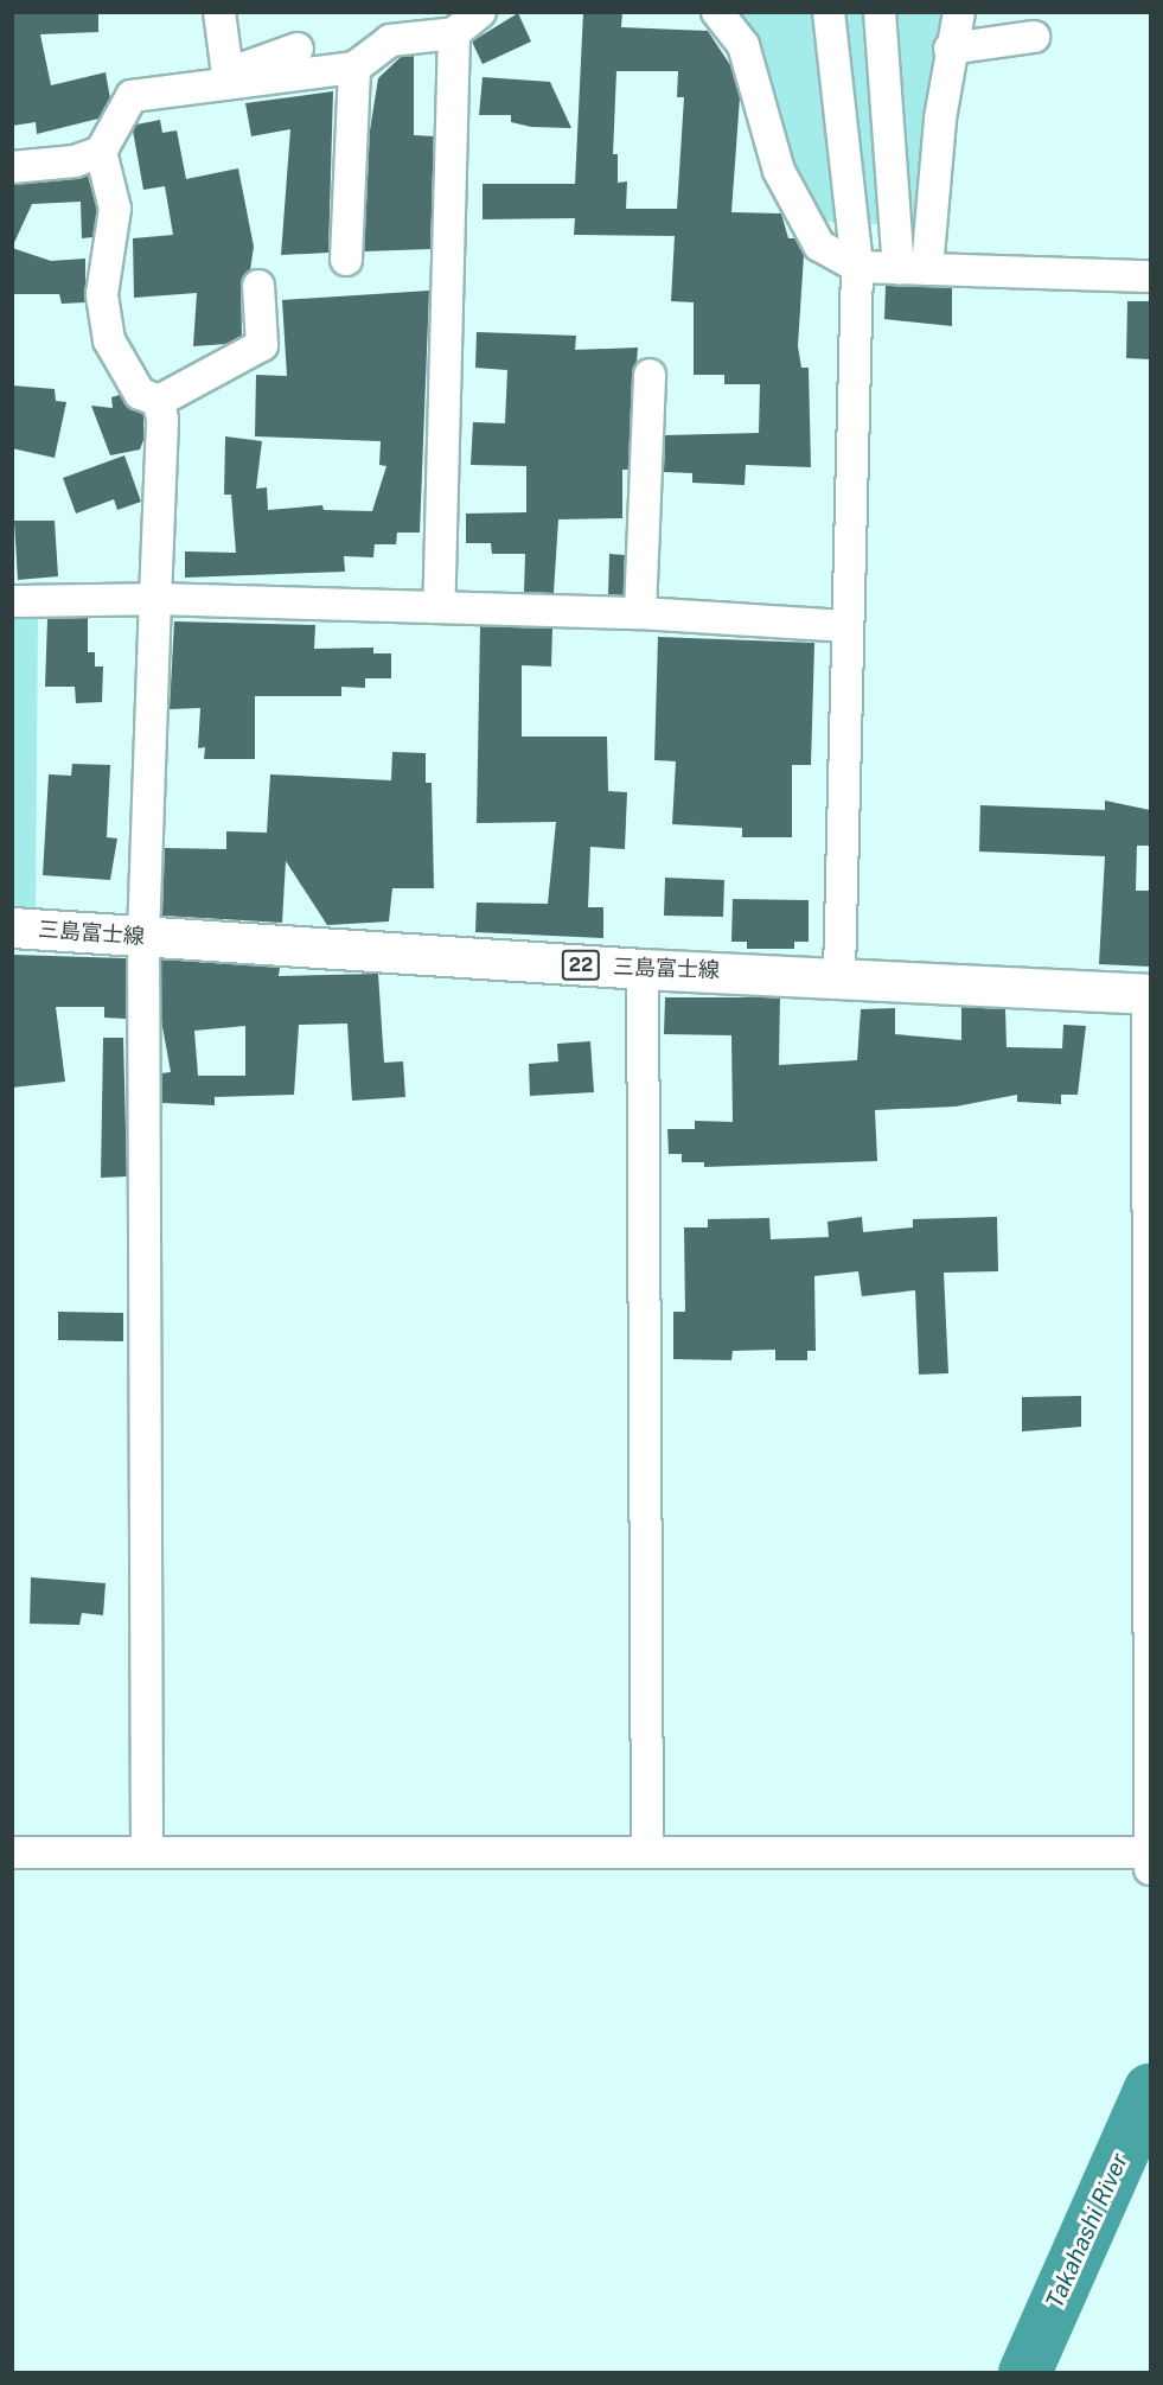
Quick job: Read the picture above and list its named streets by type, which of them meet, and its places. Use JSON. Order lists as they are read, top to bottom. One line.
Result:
{"streets":{"main road":["三島富士線","22"]},"water":["Takahashi River"]}
